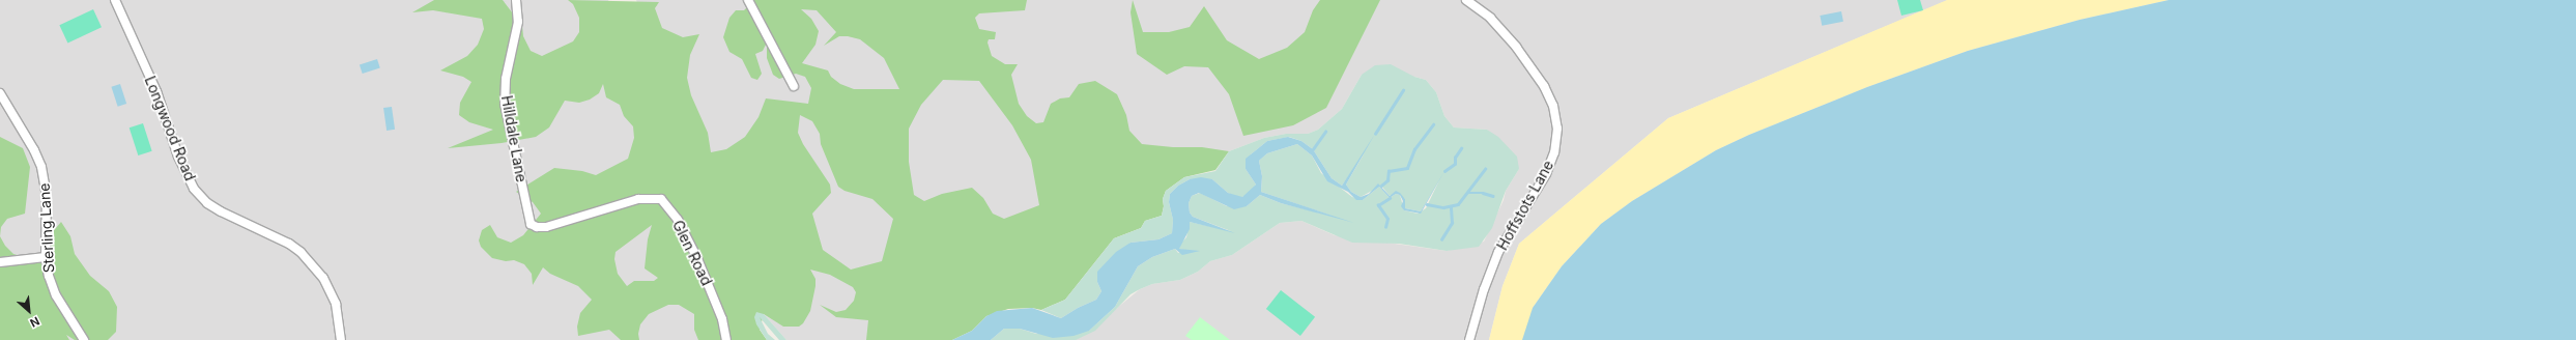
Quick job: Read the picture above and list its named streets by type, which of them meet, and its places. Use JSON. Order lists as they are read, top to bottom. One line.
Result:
{"streets":{"street":["Longwood Road","Hilldale Lane","Hoffstots Lane","Sterling Lane","Glen Road"]},"crossings":[["Hilldale Lane","Glen Road"]],"north":"bottom right"}
